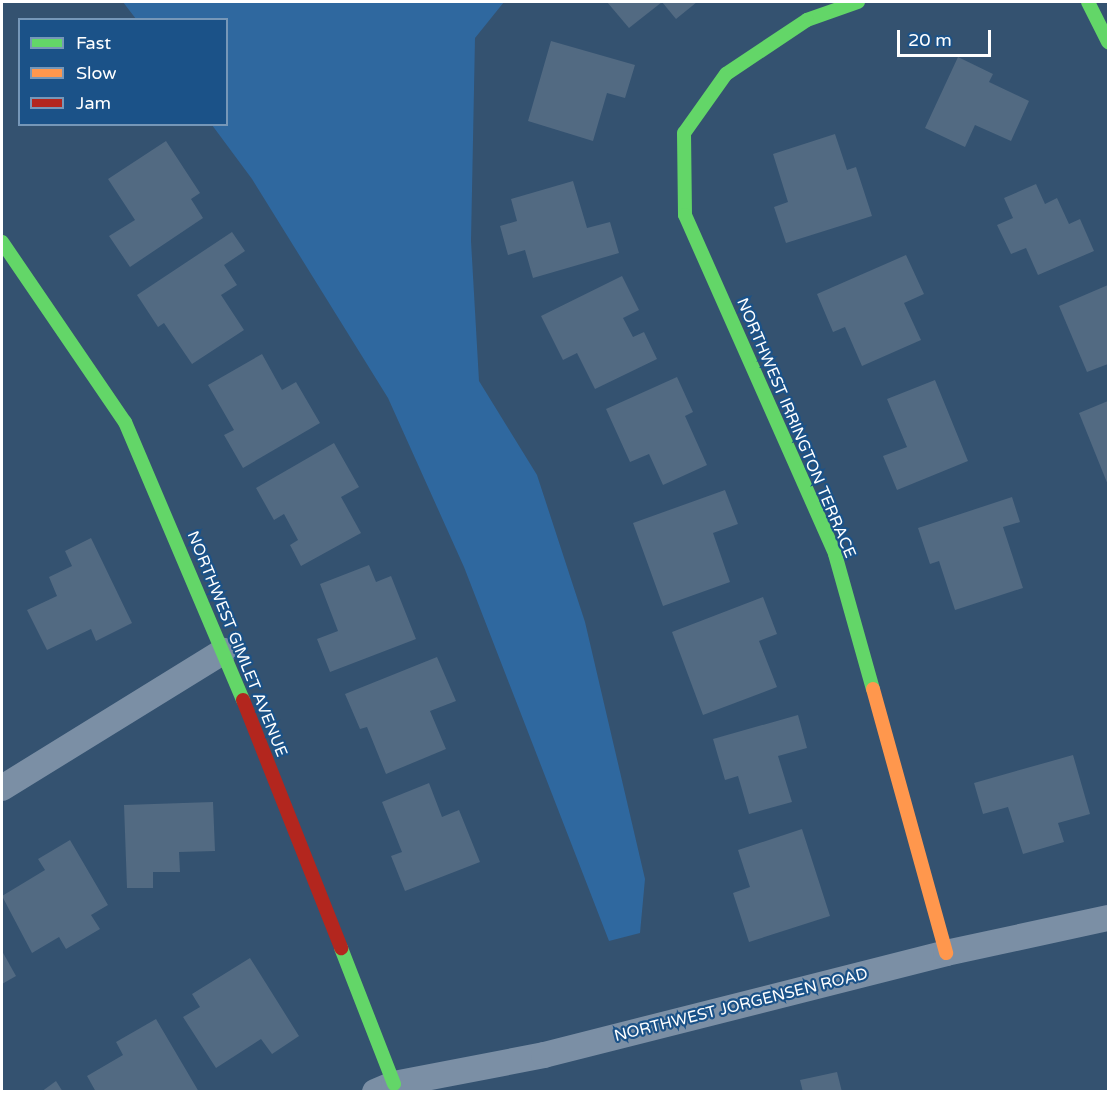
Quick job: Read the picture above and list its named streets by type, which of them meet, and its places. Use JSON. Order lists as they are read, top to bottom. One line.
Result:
{"streets":{"street":["NORTHWEST IRRINGTON TERRACE","NORTHWEST GIMLET AVENUE","NORTHWEST JORGENSEN ROAD"]},"crossings":[["NORTHWEST IRRINGTON TERRACE","NORTHWEST JORGENSEN ROAD"],["NORTHWEST GIMLET AVENUE","NORTHWEST JORGENSEN ROAD"]],"legend":["Fast","Slow","Jam"],"scale_bar":"20 m"}
